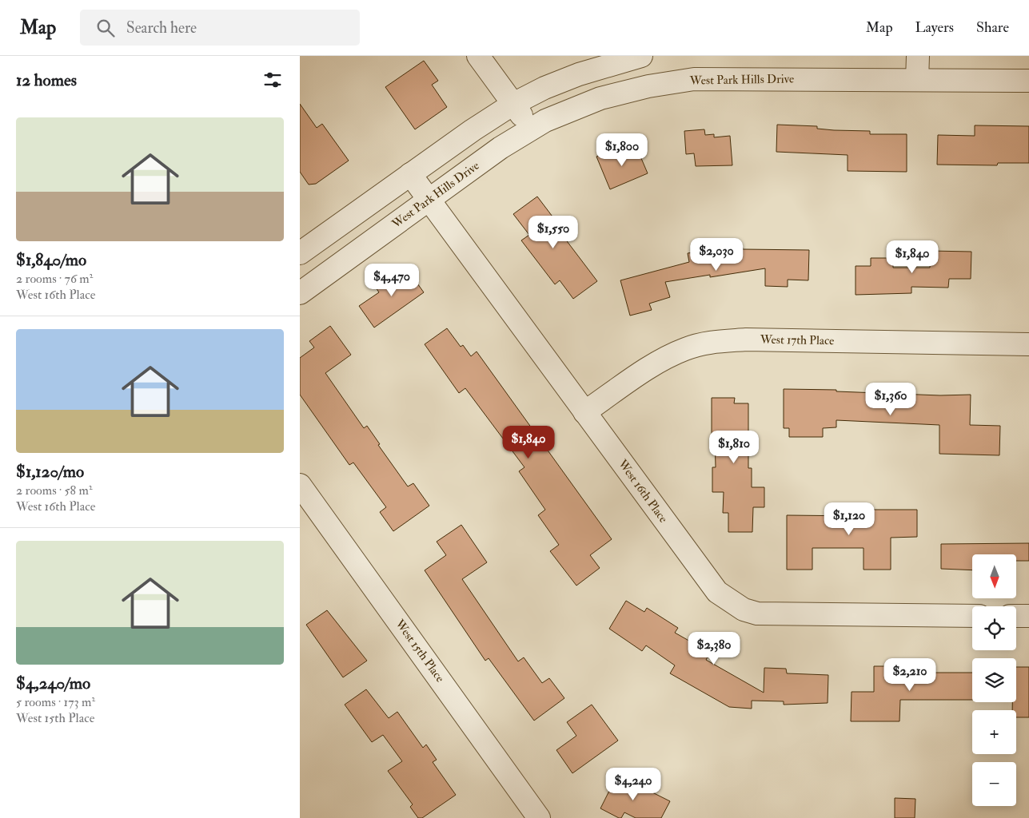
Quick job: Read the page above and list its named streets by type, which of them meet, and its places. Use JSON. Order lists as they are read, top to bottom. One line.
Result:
{"streets":{"street":["West Park Hills Drive","West 17th Place","West 16th Place","West 15th Place"]},"crossings":[["West Park Hills Drive","West 16th Place"],["West 17th Place","West 16th Place"]],"north":"bottom","page":{"header":"Map","search":"Search here","nav":["Map","Layers","Share"],"heading":"12 homes","list":[{"name":"$1,840/mo","note":"2 rooms · 76 m² · West 16th Place"},{"name":"$1,120/mo","note":"2 rooms · 58 m² · West 16th Place"},{"name":"$4,240/mo","note":"5 rooms · 173 m² · West 15th Place"}],"price":["$1,800","$1,550","$2,030","$1,840","$4,470","$1,360","$1,840","$1,810","$1,120","$2,380","$2,210","$4,240"],"map_buttons":["+","−"]}}
